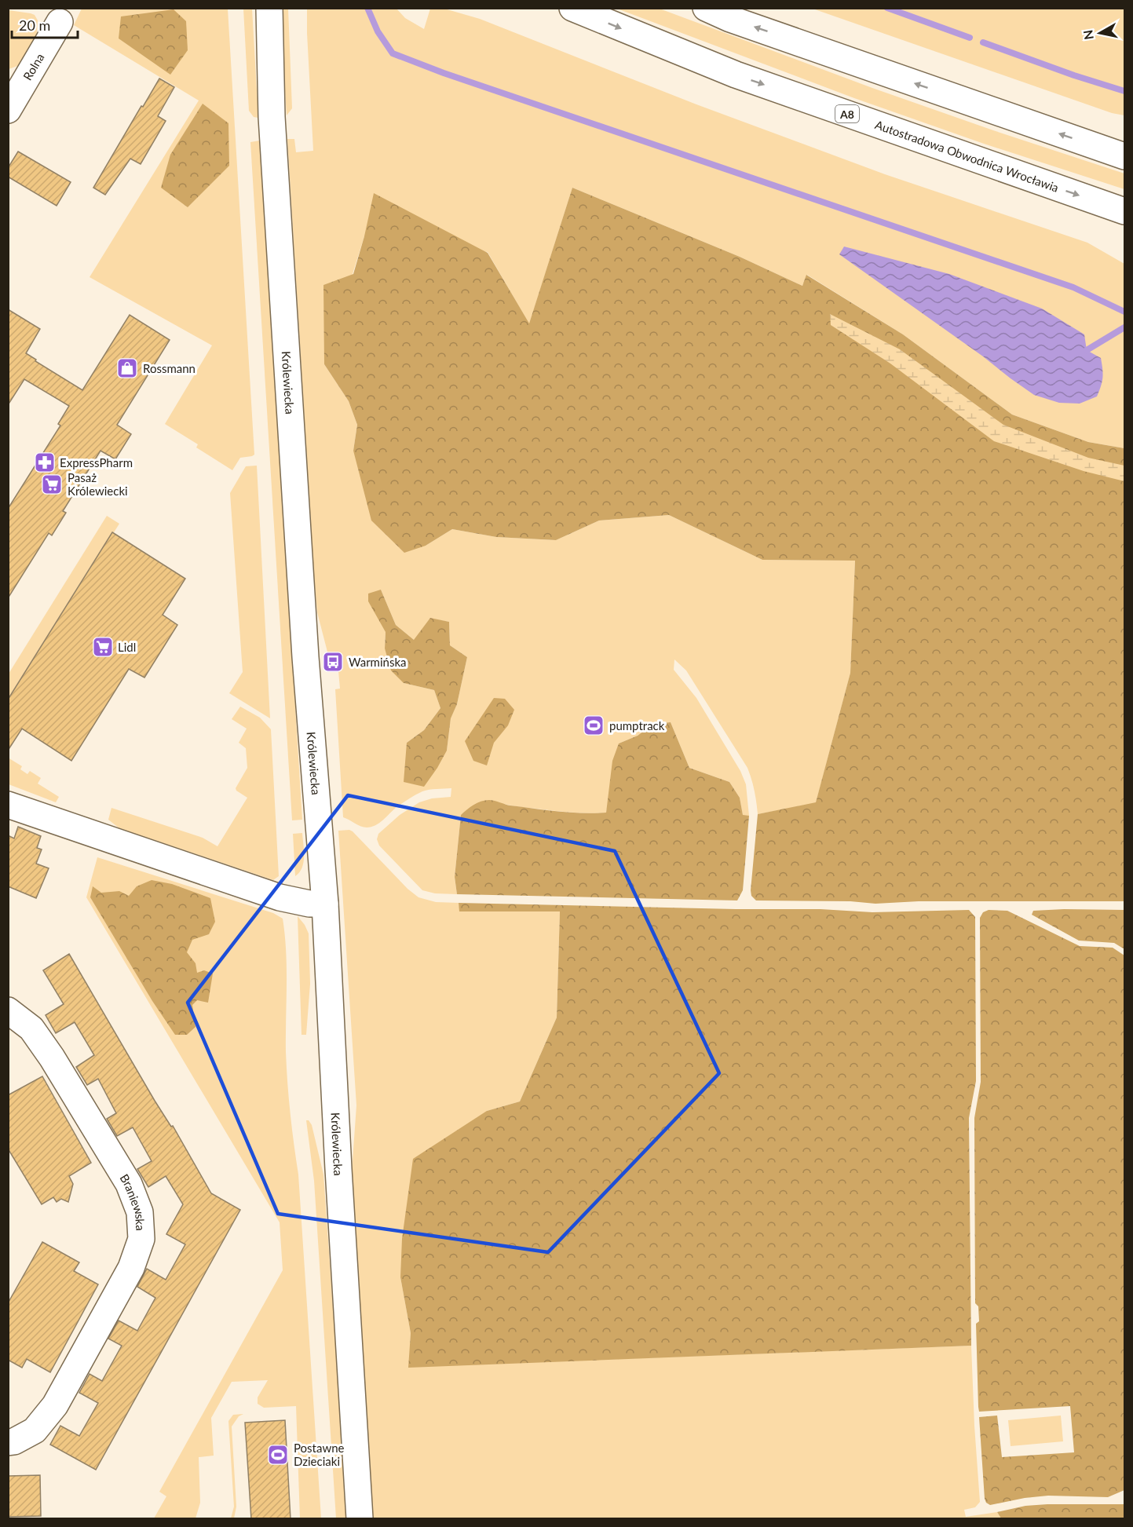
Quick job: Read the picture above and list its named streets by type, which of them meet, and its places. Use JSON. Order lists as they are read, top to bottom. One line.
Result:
{"streets":{"main road":["Rolna","A8","Autostradowa Obwodnica Wrocławia","Królewiecka","Braniewska"]},"places":{"shop":["Rossmann"],"pharmacy":["ExpressPharm"],"supermarket":["Pasaż Królewiecki","Lidl"],"bus stop":["Warmińska"],"sports":["pumptrack","Postawne Dzieciaki"]},"scale_bar":"20 m","north":"left"}
